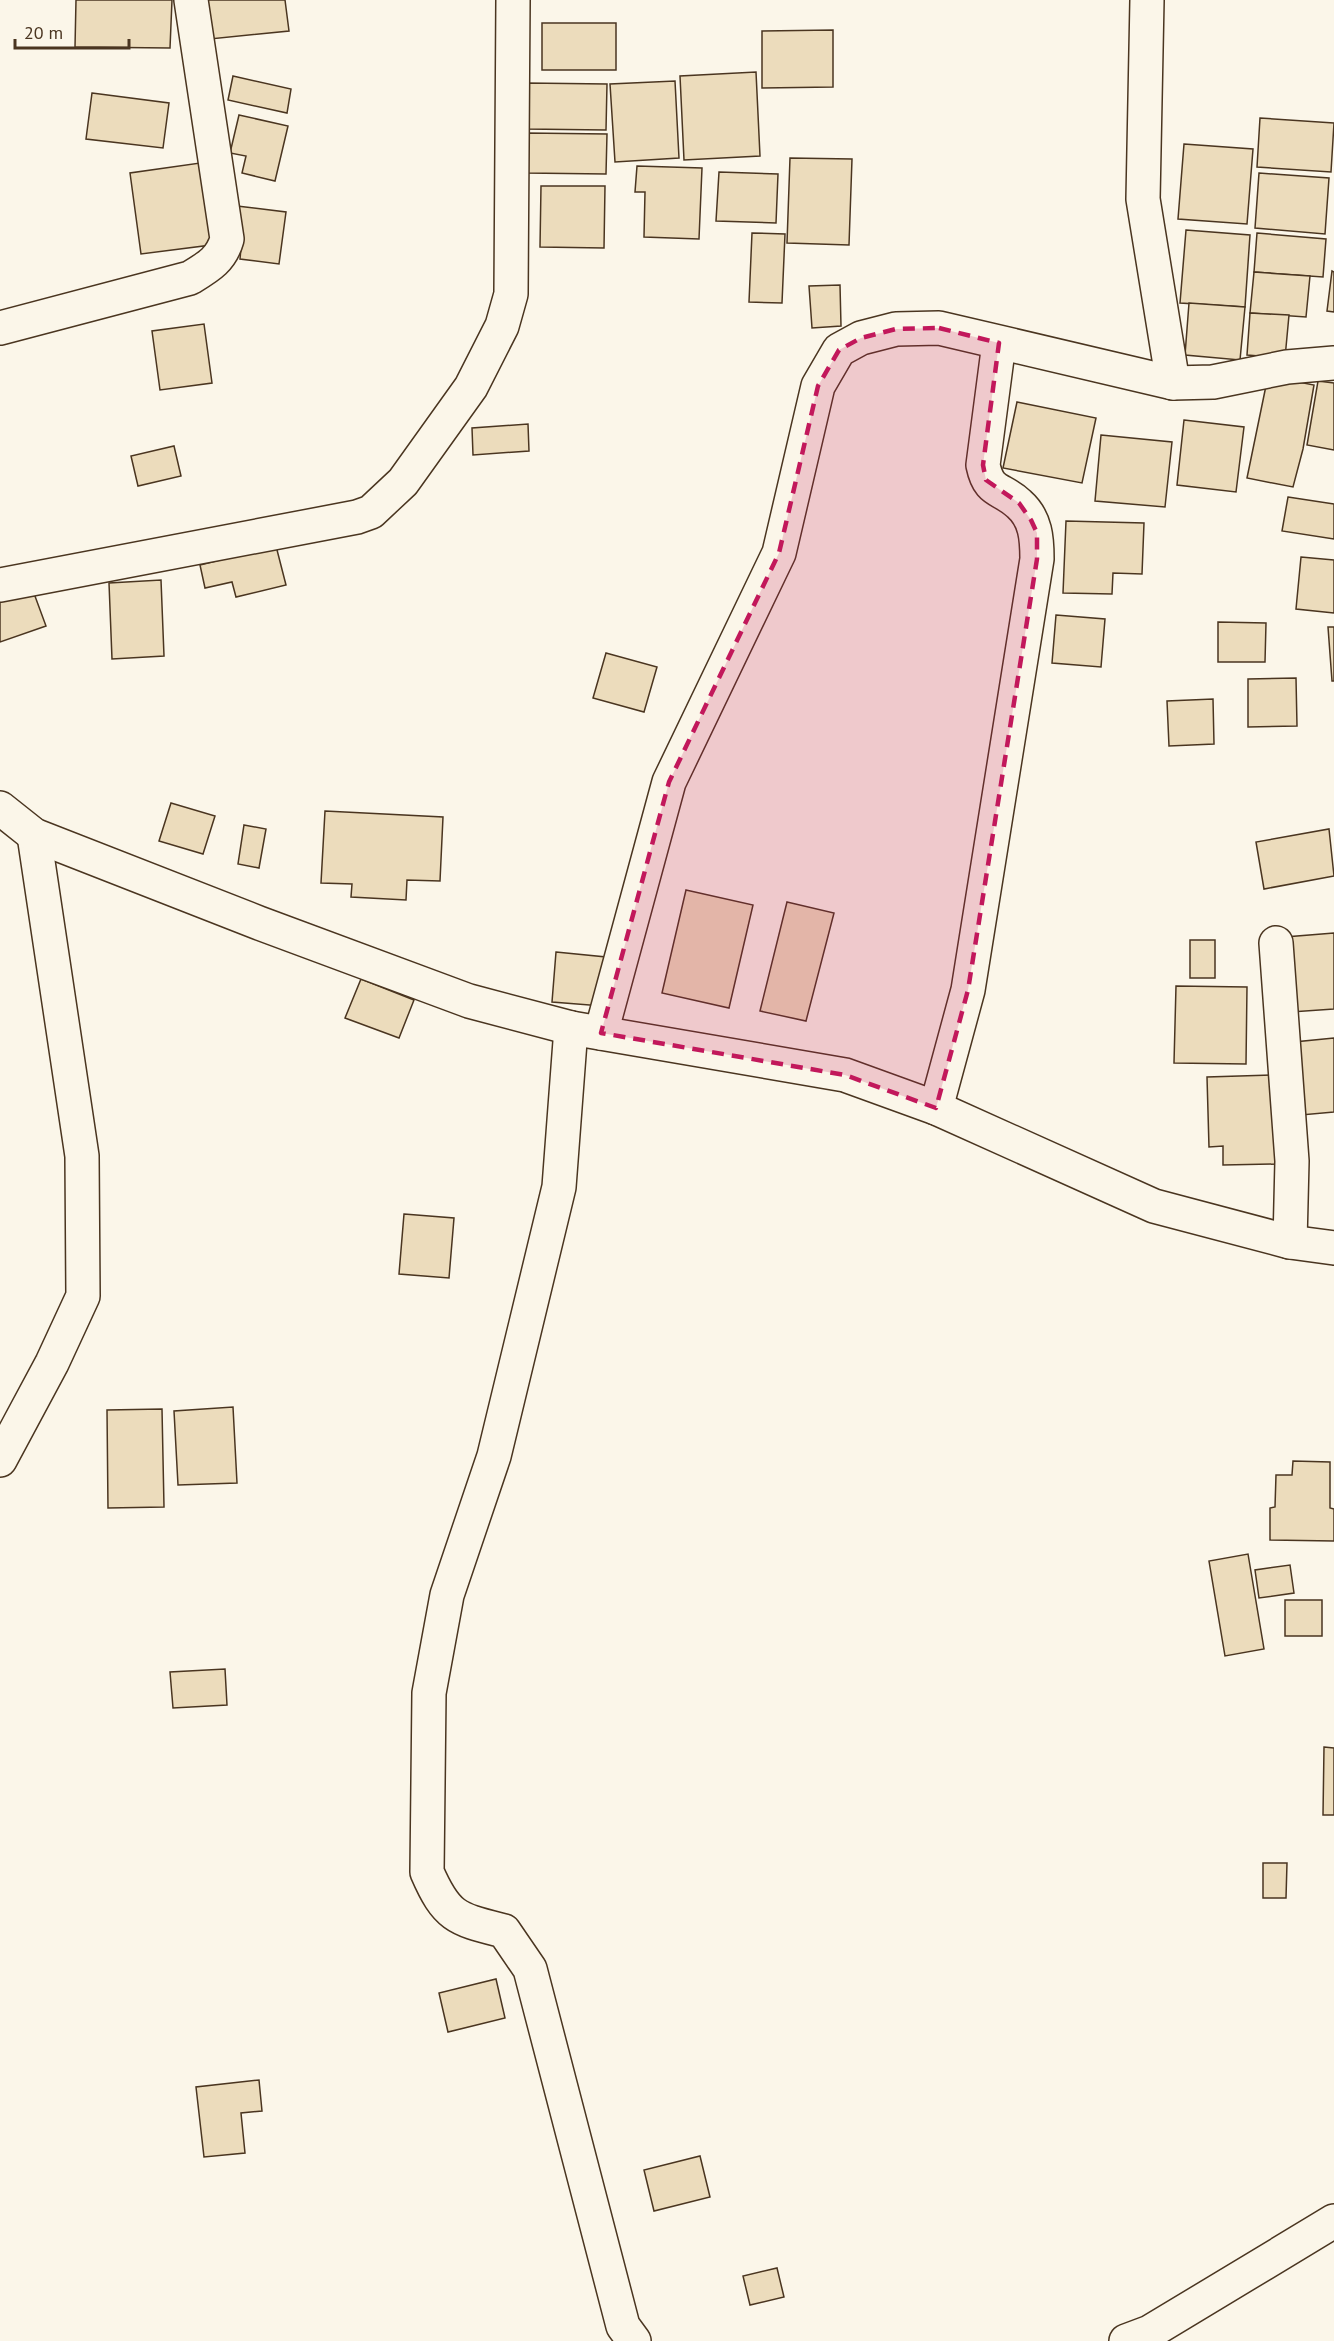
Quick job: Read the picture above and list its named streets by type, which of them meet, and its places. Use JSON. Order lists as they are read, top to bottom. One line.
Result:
{"scale_bar":"20 m"}
